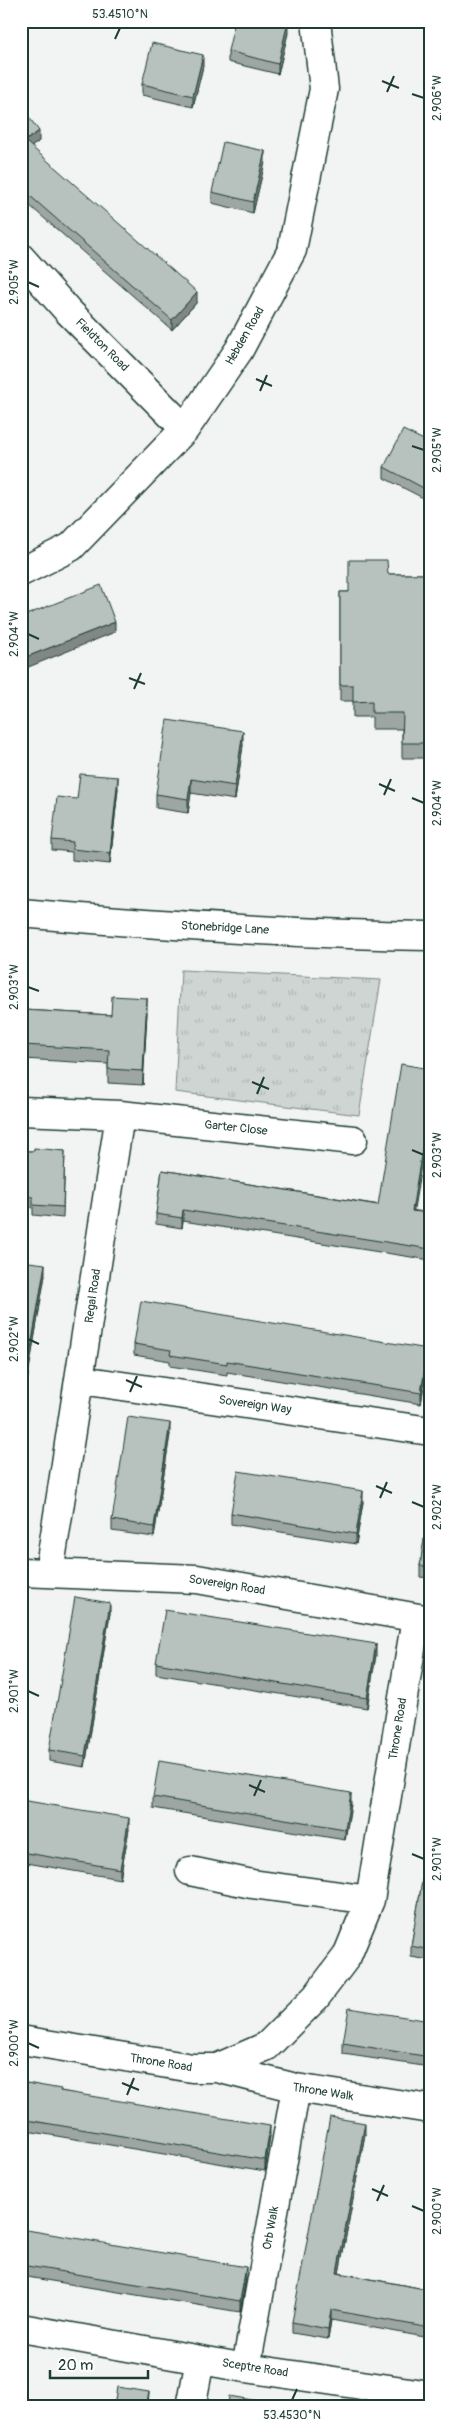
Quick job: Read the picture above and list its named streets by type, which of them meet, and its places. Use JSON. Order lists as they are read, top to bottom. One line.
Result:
{"streets":{"street":["Hebden Road","Fieldton Road","Stonebridge Lane","Garter Close","Regal Road","Sovereign Way","Sovereign Road","Throne Road","Throne Walk","Orb Walk","Sceptre Road"]},"crossings":[["Hebden Road","Fieldton Road"],["Garter Close","Regal Road"],["Regal Road","Sovereign Way"],["Regal Road","Sovereign Road"],["Sovereign Road","Throne Road"],["Throne Road","Throne Walk"],["Throne Walk","Orb Walk"],["Orb Walk","Sceptre Road"]],"scale_bar":"20 m","coordinates":["53.4510°N","2.906°W","2.905°W","2.904°W","2.903°W","2.902°W","2.901°W","2.900°W","53.4530°N"]}
